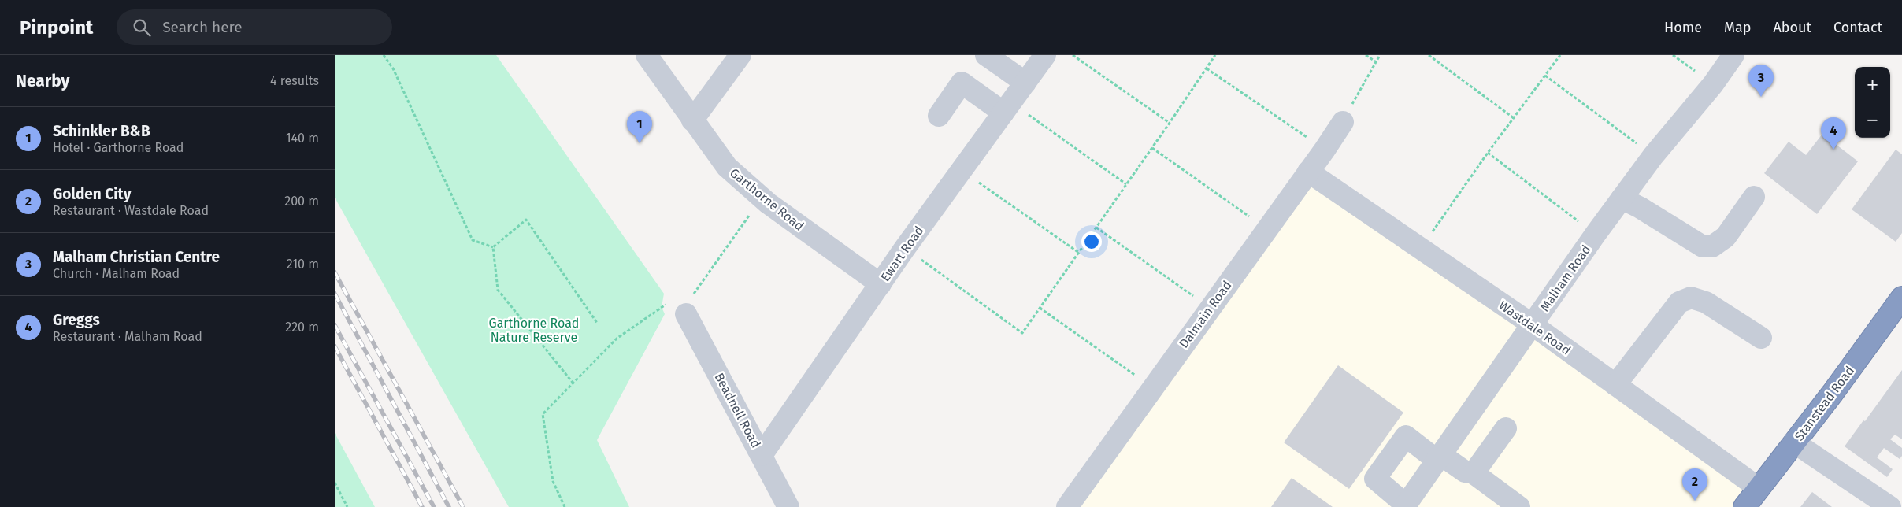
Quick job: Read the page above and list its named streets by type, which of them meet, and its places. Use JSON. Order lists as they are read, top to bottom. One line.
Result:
{"streets":{"highway":["Stanstead Road"],"street":["Garthorne Road","Ewart Road","Malham Road","Dalmain Road","Wastdale Road","Beadnell Road"]},"crossings":[["Garthorne Road","Ewart Road"],["Ewart Road","Beadnell Road"],["Malham Road","Wastdale Road"],["Dalmain Road","Wastdale Road"],["Wastdale Road","Stanstead Road"]],"parks":["Garthorne Road Nature Reserve"],"page":{"header":"Pinpoint","search":"Search here","nav":["Home","Map","About","Contact"],"heading":["Nearby","4 results"],"pins":["3","1","4","2"],"map_buttons":["+","−"],"list":[{"mark":"1","name":"Schinkler B&B","note":"Hotel · Garthorne Road","value":"140 m"},{"mark":"2","name":"Golden City","note":"Restaurant · Wastdale Road","value":"200 m"},{"mark":"3","name":"Malham Christian Centre","note":"Church · Malham Road","value":"210 m"},{"mark":"4","name":"Greggs","note":"Restaurant · Malham Road","value":"220 m"}]}}
